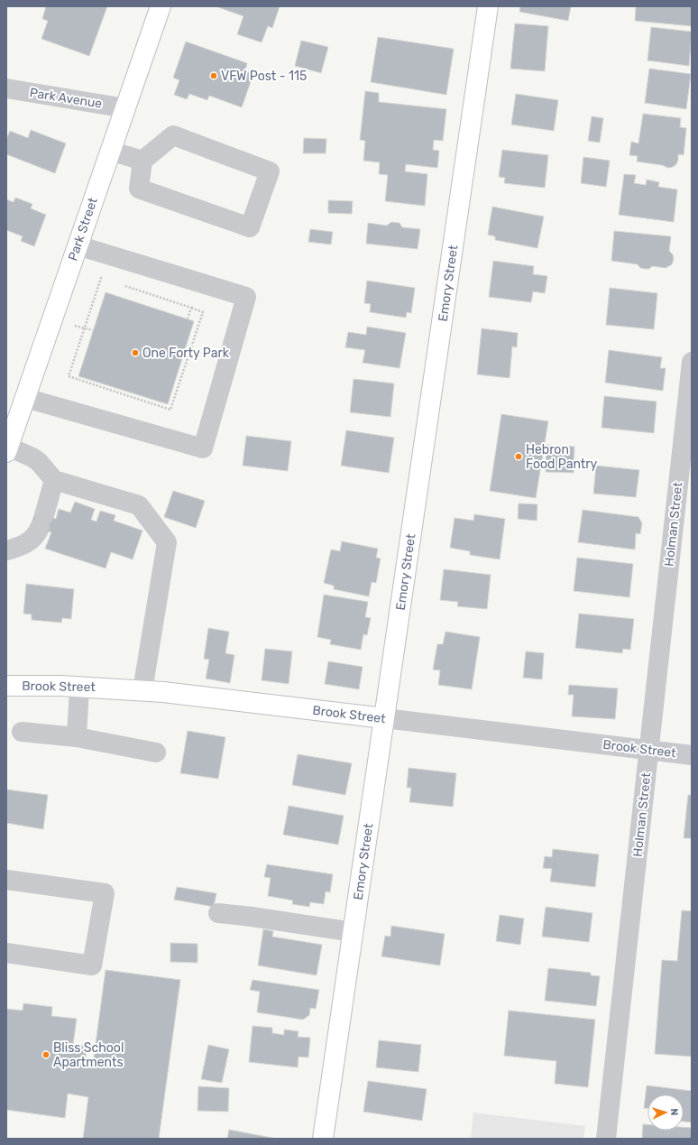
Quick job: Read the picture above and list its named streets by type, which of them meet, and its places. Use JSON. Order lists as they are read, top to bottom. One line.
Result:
{"streets":{"main road":["Park Street","Emory Street","Brook Street"],"street":["Park Avenue","Holman Street"]},"crossings":[["Park Avenue","Park Street"],["Emory Street","Brook Street"],["Holman Street","Brook Street"]],"places":["VFW Post - 115","One Forty Park","Hebron Food Pantry","Bliss School Apartments"],"north":"right"}
